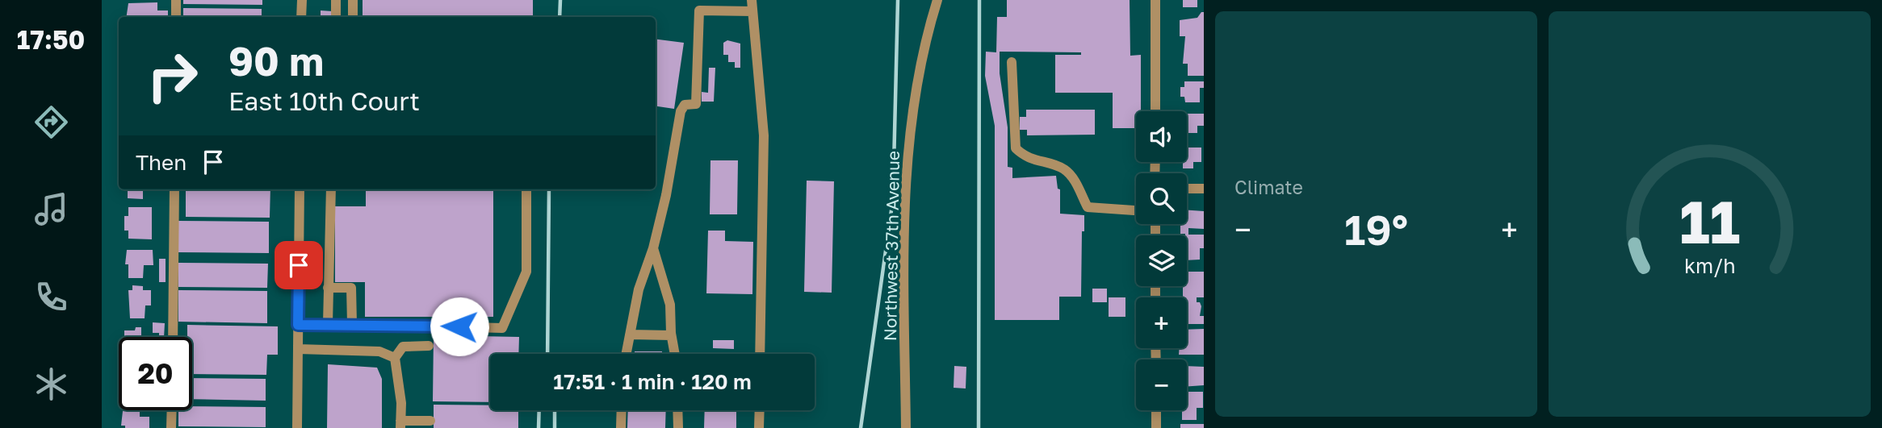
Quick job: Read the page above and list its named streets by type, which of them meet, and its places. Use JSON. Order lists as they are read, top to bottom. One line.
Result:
{"streets":{"street":["Northwest 37th Avenue"]},"page":{"tabs":"17:50","tile":"Climate","turn":["90 m","East 10th Court"],"map_buttons":["+","−"],"then":"Then","heat":["−","19°","+"],"limit":"20","trip":"17:51 · 1 min · 120 m","gauge":["11","km/h"]}}
